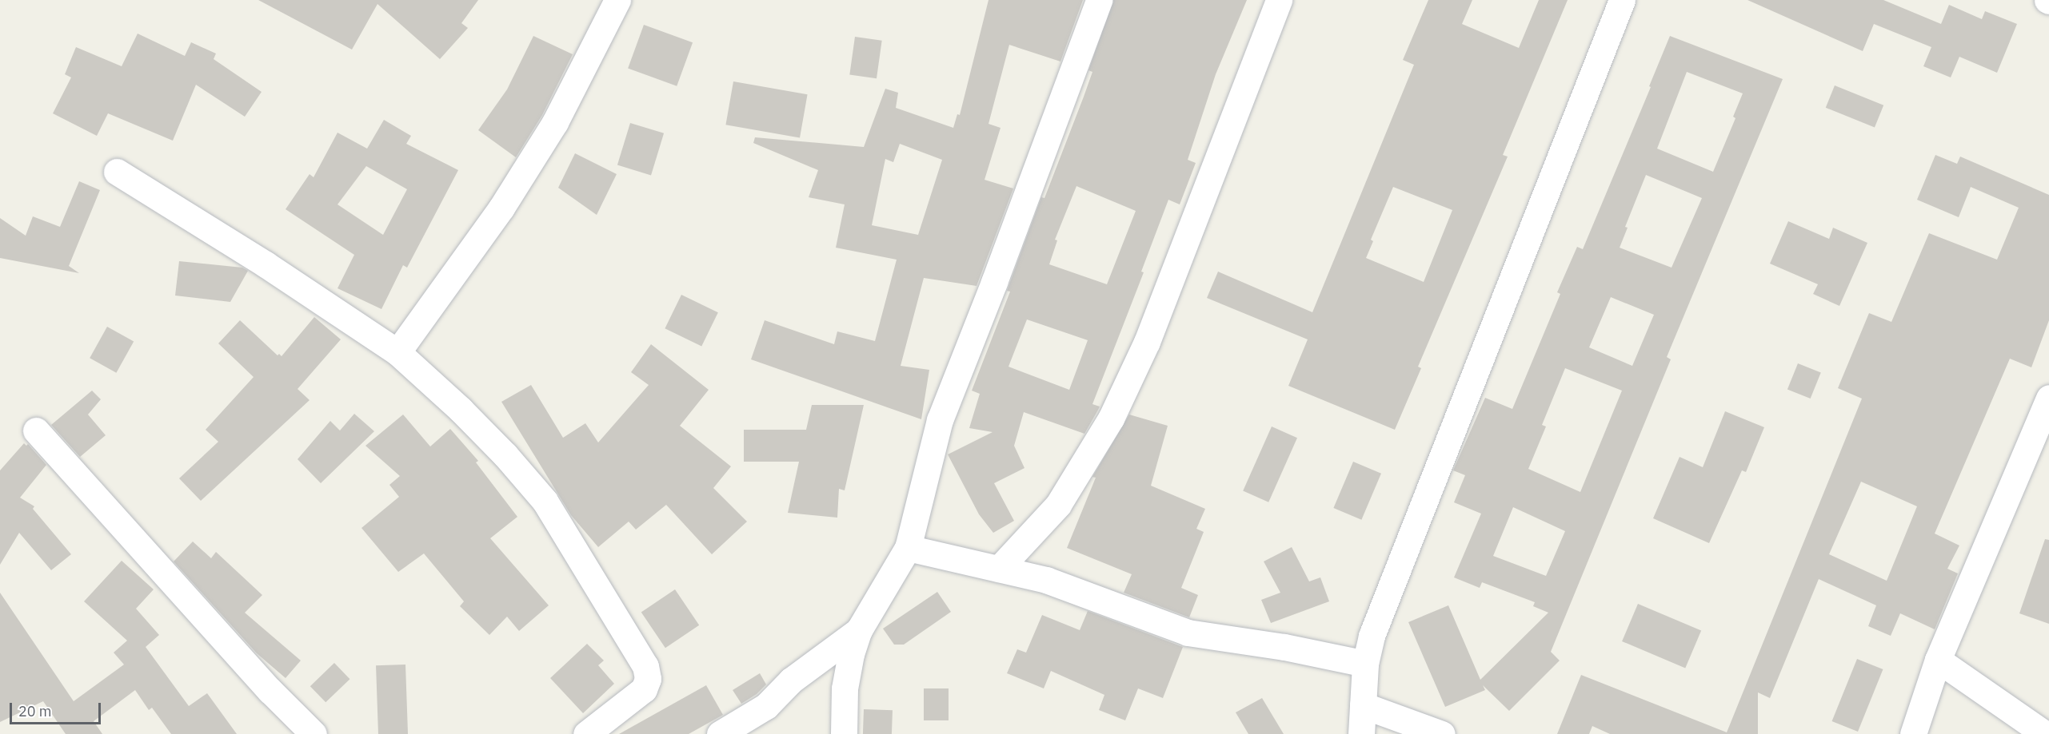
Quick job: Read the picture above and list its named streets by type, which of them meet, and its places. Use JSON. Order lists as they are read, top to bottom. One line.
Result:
{"scale_bar":"20 m"}
